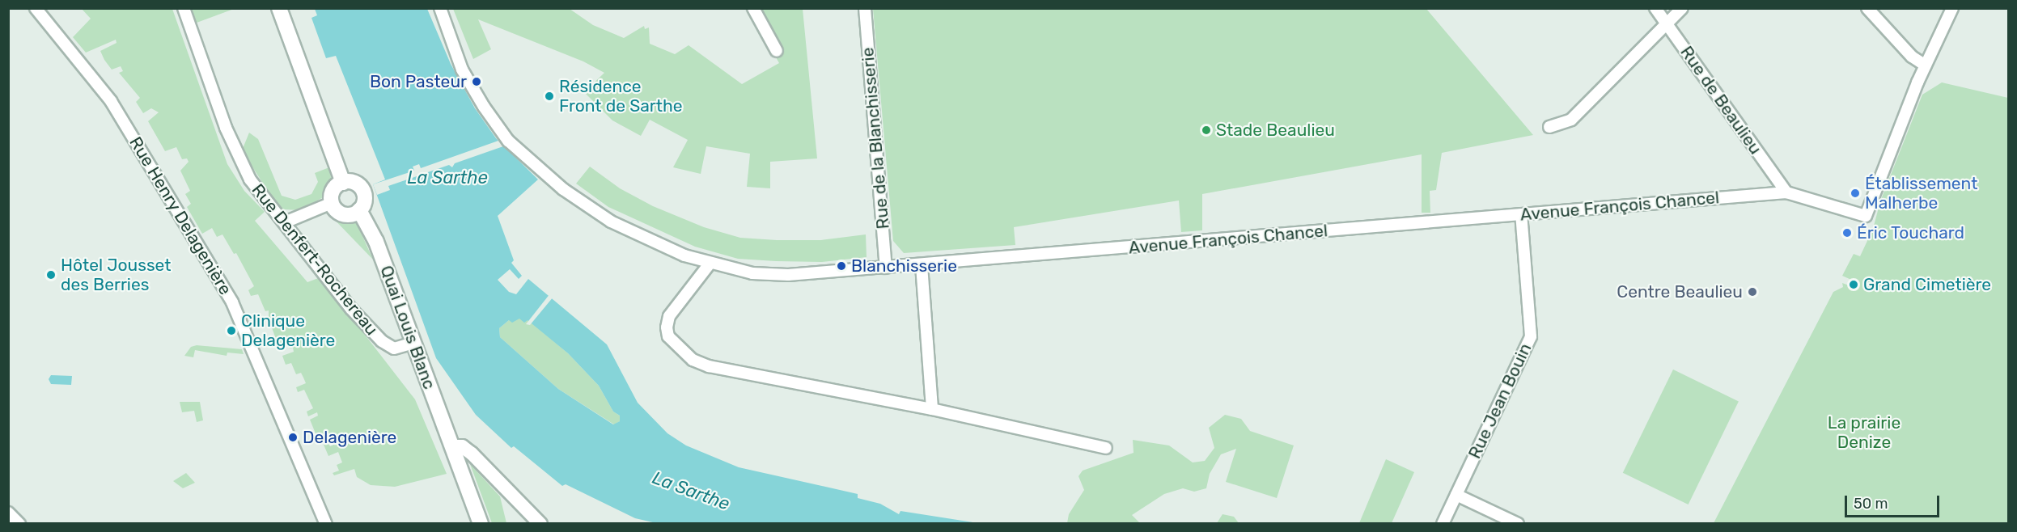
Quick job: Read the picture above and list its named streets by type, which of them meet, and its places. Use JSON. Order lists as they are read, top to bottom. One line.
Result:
{"streets":{"main road":["Quai Louis Blanc"],"street":["Rue de Beaulieu","Rue de la Blanchisserie","Avenue François Chancel","Rue Henry Delagenière","Rue Denfert-Rochereau","Rue Jean Bouin"]},"crossings":[["Rue de Beaulieu","Avenue François Chancel"],["Rue de la Blanchisserie","Avenue François Chancel"],["Avenue François Chancel","Rue Jean Bouin"],["Rue Denfert-Rochereau","Quai Louis Blanc"]],"water":["La Sarthe"],"parks":["La prairie Denize"],"places":["Bon Pasteur","Résidence Front de Sarthe","Stade Beaulieu","Établissement Malherbe","Éric Touchard","Blanchisserie","Hôtel Jousset des Berries","Grand Cimetière","Centre Beaulieu","Clinique Delagenière","Delagenière"],"scale_bar":"50 m"}
